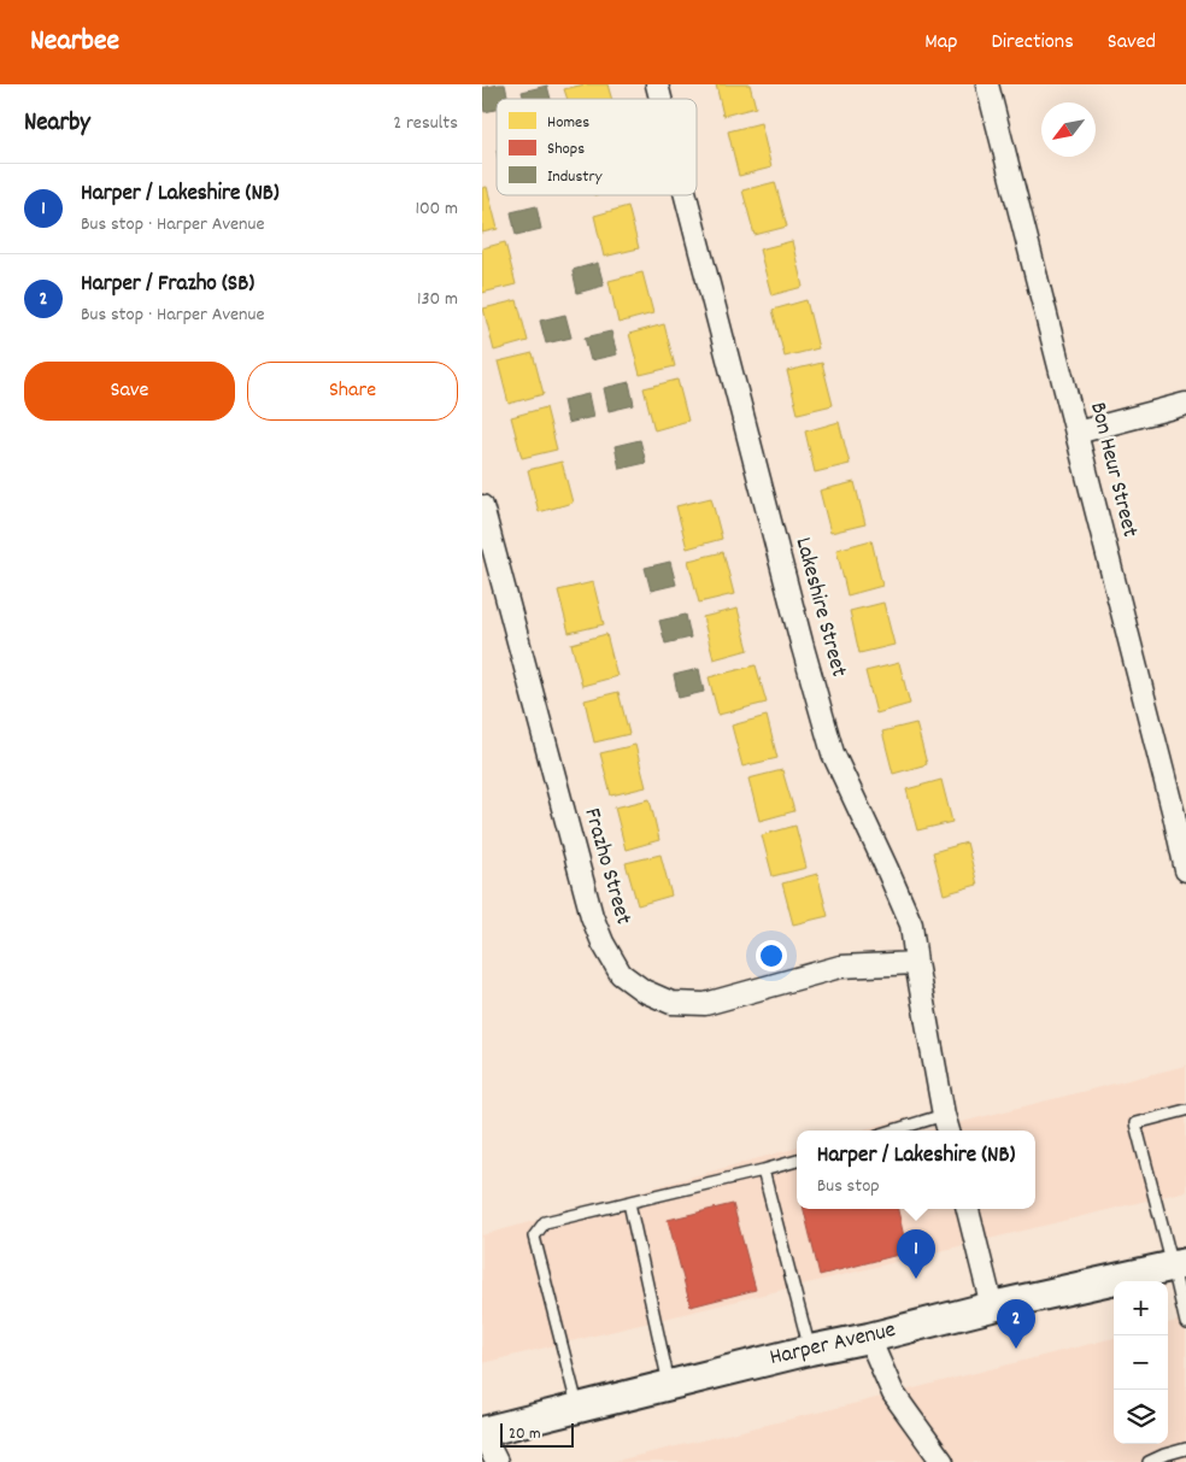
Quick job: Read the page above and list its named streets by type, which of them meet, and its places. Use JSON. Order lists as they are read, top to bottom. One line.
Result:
{"streets":{"main road":["Harper Avenue"],"street":["Bon Heur Street","Lakeshire Street","Frazho Street"]},"crossings":[["Lakeshire Street","Frazho Street"]],"legend":["Homes","Shops","Industry"],"scale_bar":"20 m","north":"bottom left","page":{"header":"Nearbee","nav":["Map","Directions","Saved"],"heading":["Nearby","2 results"],"list":[{"mark":"1","name":"Harper / Lakeshire (NB)","note":"Bus stop · Harper Avenue","value":"100 m"},{"mark":"2","name":"Harper / Frazho (SB)","note":"Bus stop · Harper Avenue","value":"130 m"}],"buttons":["Save","Share"],"popup":["Harper / Lakeshire (NB)","Bus stop"],"pins":["1","2"],"map_buttons":["+","−"],"scale":"20 m"}}
